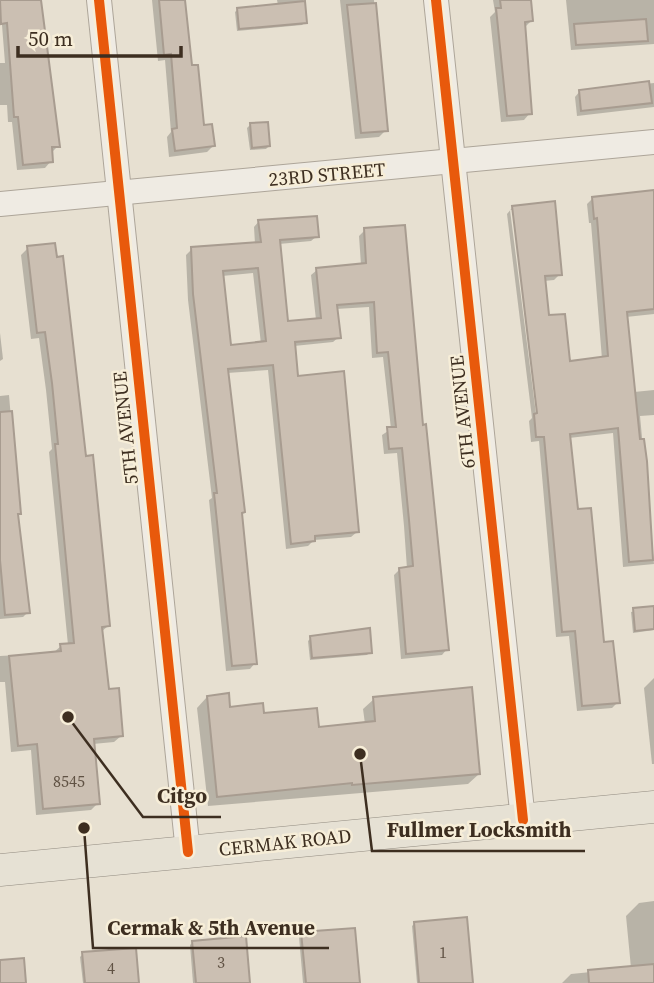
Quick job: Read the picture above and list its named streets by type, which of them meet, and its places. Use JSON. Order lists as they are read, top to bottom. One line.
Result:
{"streets":{"main road":["CERMAK ROAD"],"street":["23RD STREET","6TH AVENUE","5TH AVENUE"]},"crossings":[["23RD STREET","6TH AVENUE"],["23RD STREET","5TH AVENUE"],["6TH AVENUE","CERMAK ROAD"],["5TH AVENUE","CERMAK ROAD"]],"places":["Citgo","Fullmer Locksmith","Cermak & 5th Avenue"],"house_numbers":["8545","1","3","4"],"scale_bar":"50 m"}
